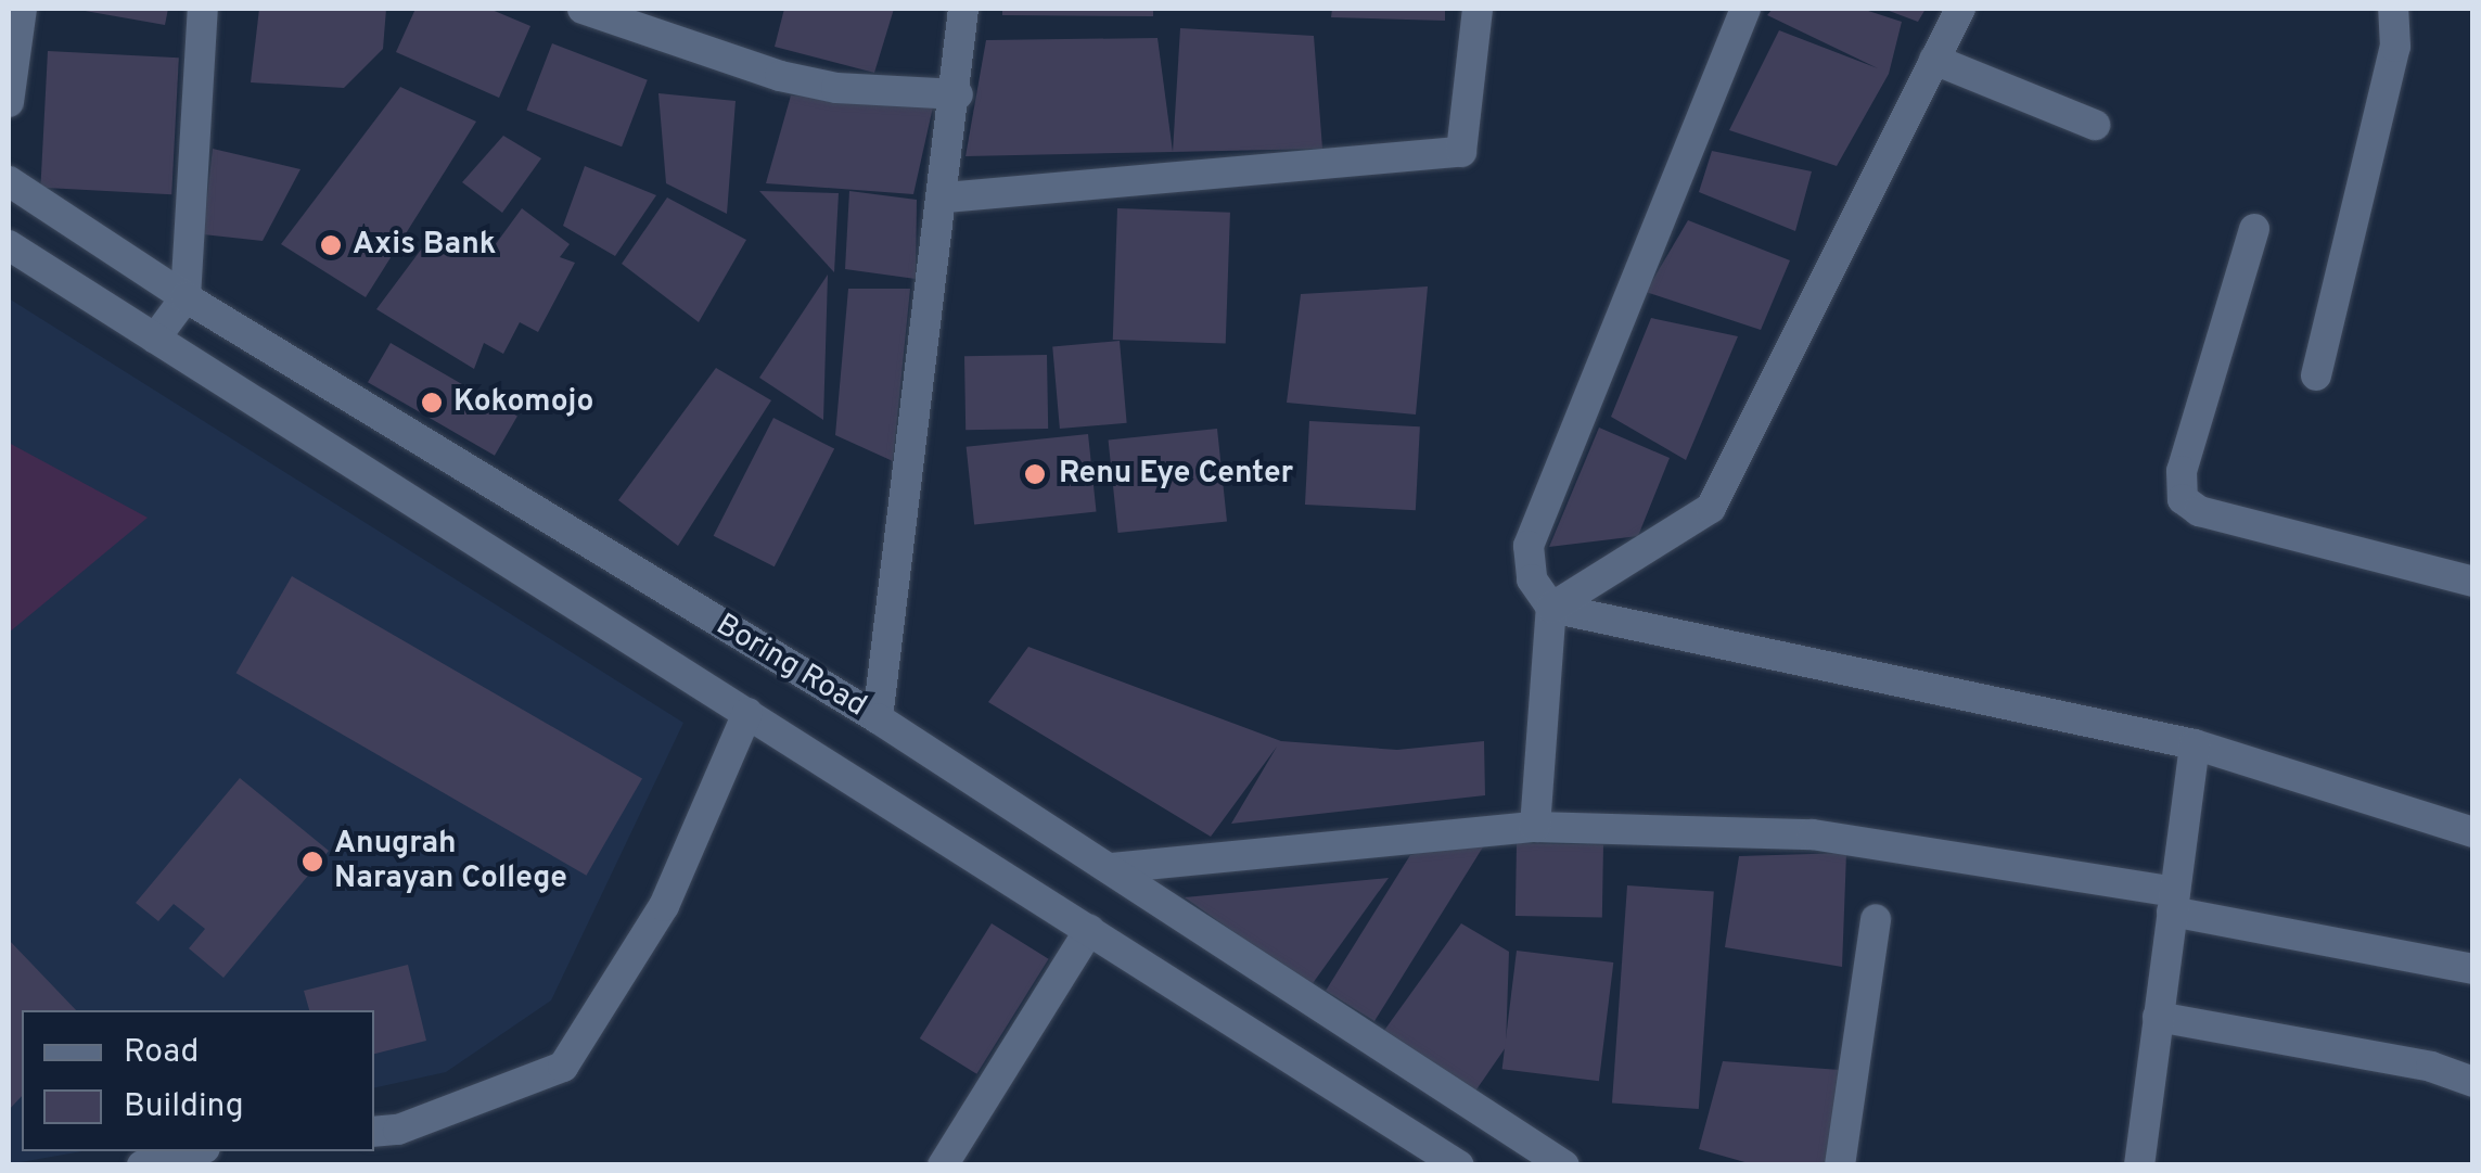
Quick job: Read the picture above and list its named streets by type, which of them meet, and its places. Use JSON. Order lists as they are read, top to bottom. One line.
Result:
{"streets":{"street":["Boring Road"]},"places":["Axis Bank","Kokomojo","Renu Eye Center","Anugrah Narayan College"],"legend":["Road","Building"]}
